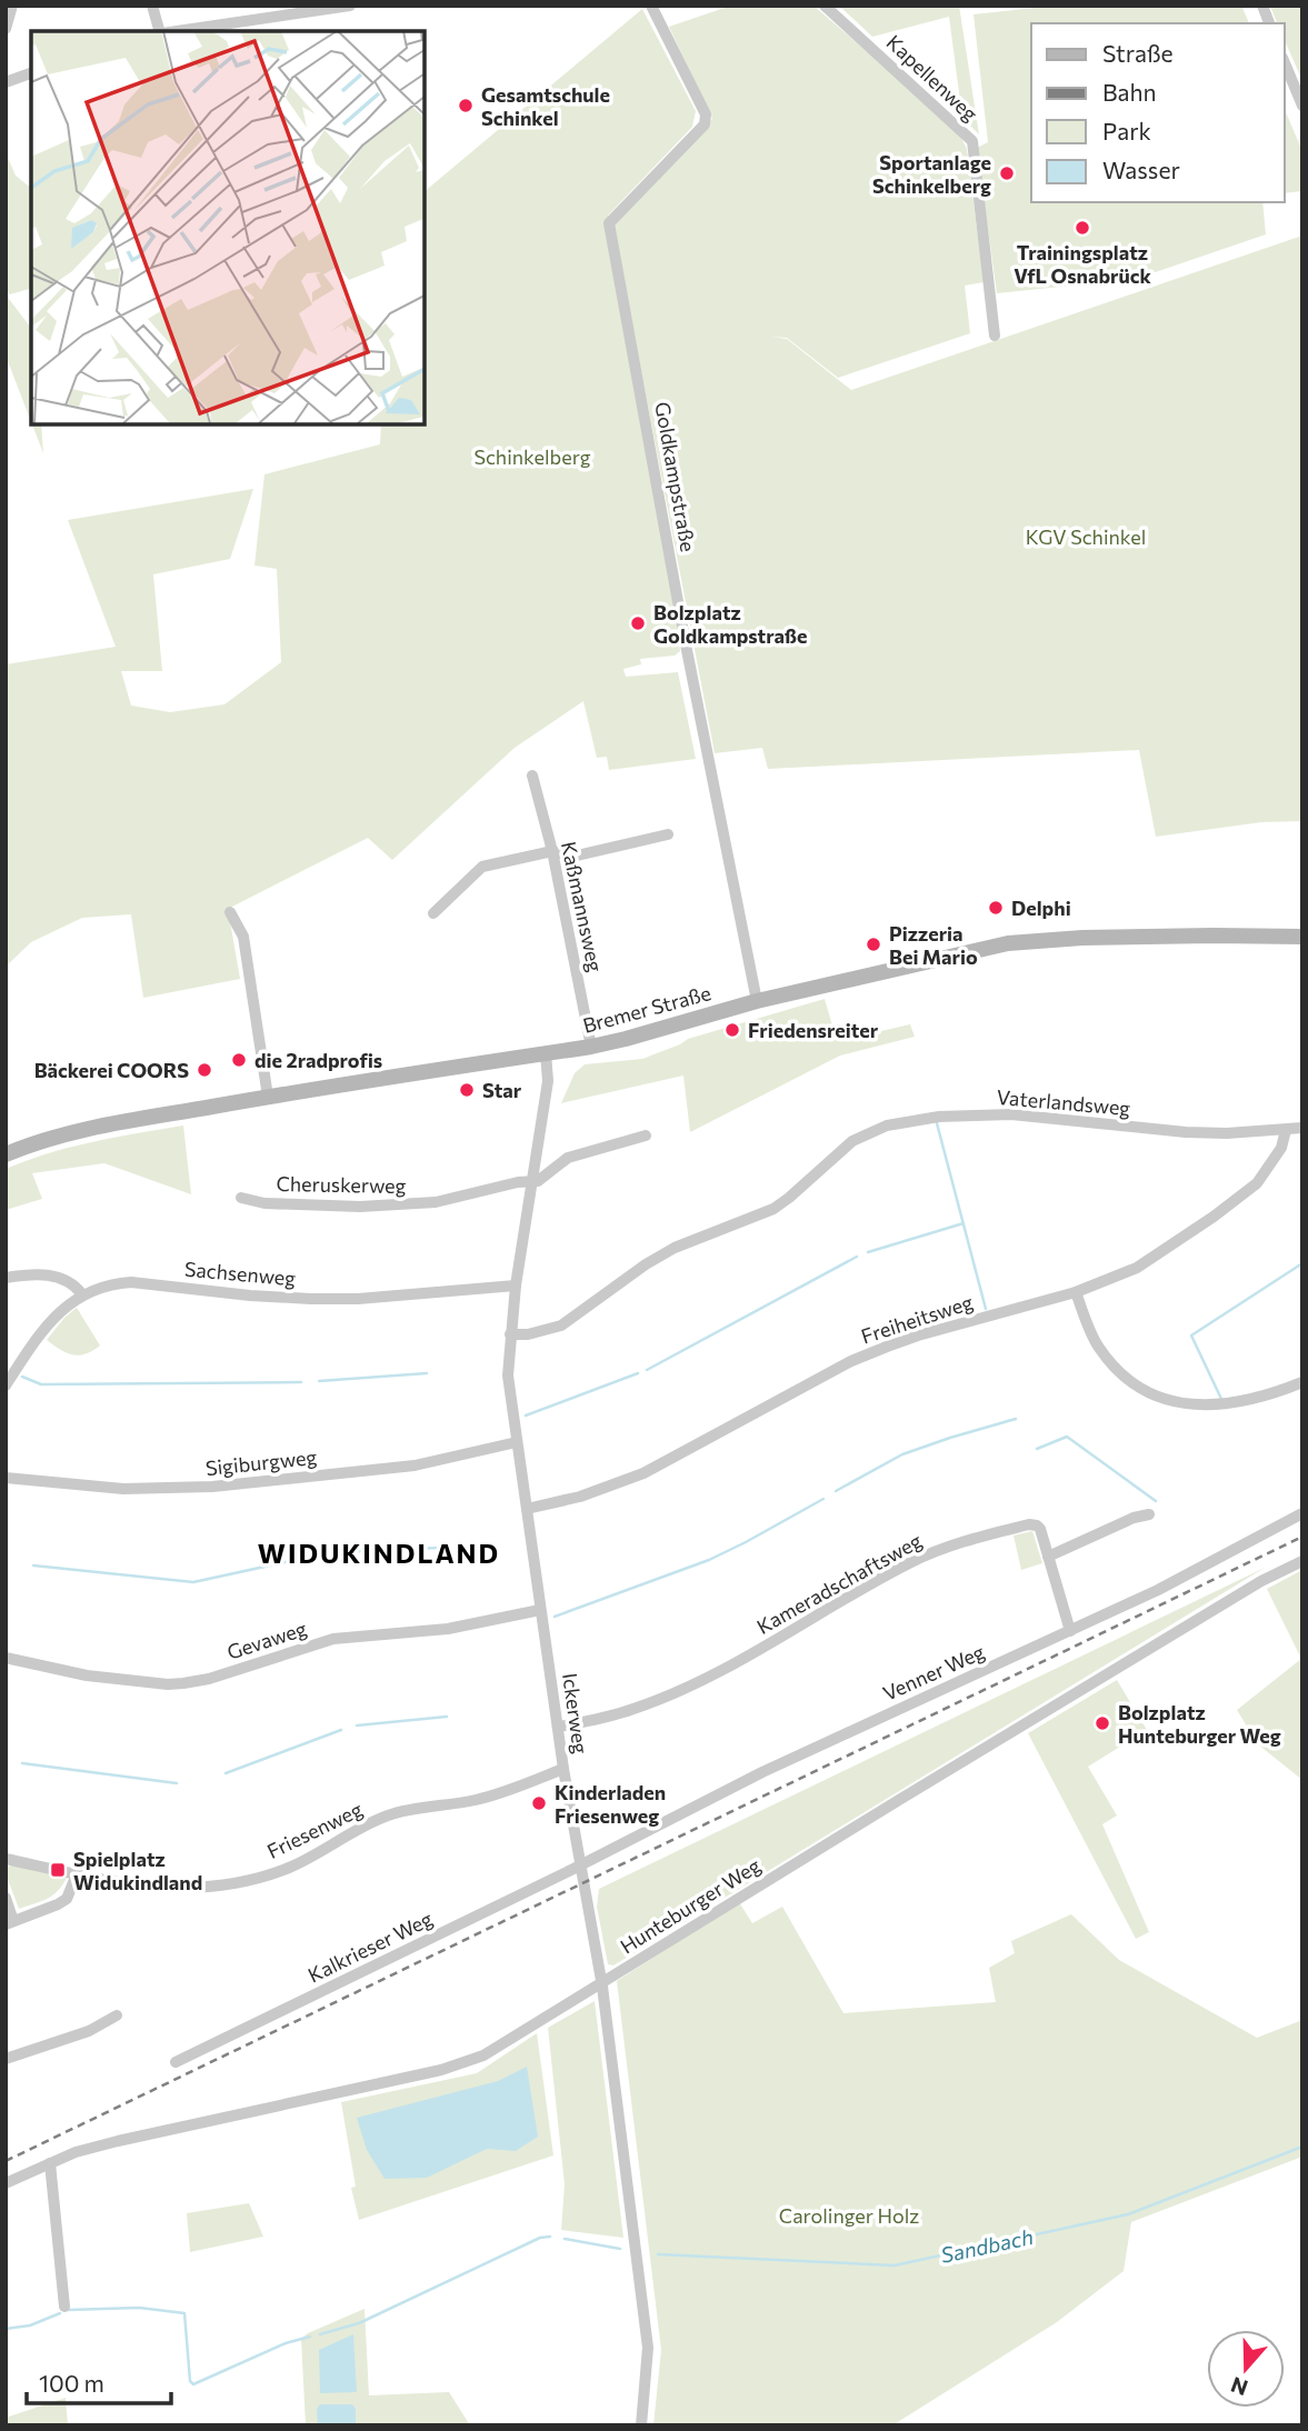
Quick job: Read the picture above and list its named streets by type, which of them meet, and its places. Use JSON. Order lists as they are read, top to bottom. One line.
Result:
{"streets":{"main road":["Bremer Straße"],"street":["Kapellenweg","Goldkampstraße","Kaßmannsweg","Vaterlandsweg","Cheruskerweg","Sachsenweg","Freiheitsweg","Sigiburgweg","Kameradschaftsweg","Gevaweg","Venner Weg","Ickerweg","Friesenweg","Hunteburger Weg","Kalkrieser Weg"]},"crossings":[["Goldkampstraße","Bremer Straße"],["Kaßmannsweg","Bremer Straße"],["Bremer Straße","Ickerweg"],["Vaterlandsweg","Freiheitsweg"],["Vaterlandsweg","Ickerweg"],["Cheruskerweg","Ickerweg"],["Sachsenweg","Ickerweg"],["Freiheitsweg","Ickerweg"],["Sigiburgweg","Ickerweg"],["Kameradschaftsweg","Venner Weg"],["Kameradschaftsweg","Ickerweg"],["Gevaweg","Ickerweg"],["Venner Weg","Ickerweg"],["Venner Weg","Kalkrieser Weg"],["Ickerweg","Friesenweg"],["Ickerweg","Hunteburger Weg"],["Ickerweg","Kalkrieser Weg"]],"districts":["WIDUKINDLAND"],"water":["Sandbach"],"parks":["Schinkelberg","KGV Schinkel","Carolinger Holz"],"places":{"other":["Gesamtschule Schinkel","Sportanlage Schinkelberg","Trainingsplatz VfL Osnabrück","Bolzplatz Goldkampstraße","Delphi","Pizzeria Bei Mario","Friedensreiter","die 2radprofis","Bäckerei COORS","Star","Bolzplatz Hunteburger Weg","Kinderladen Friesenweg"],"transit":["Spielplatz Widukindland"]},"legend":["Straße","Bahn","Park","Wasser"],"scale_bar":"100 m","north":"bottom"}
